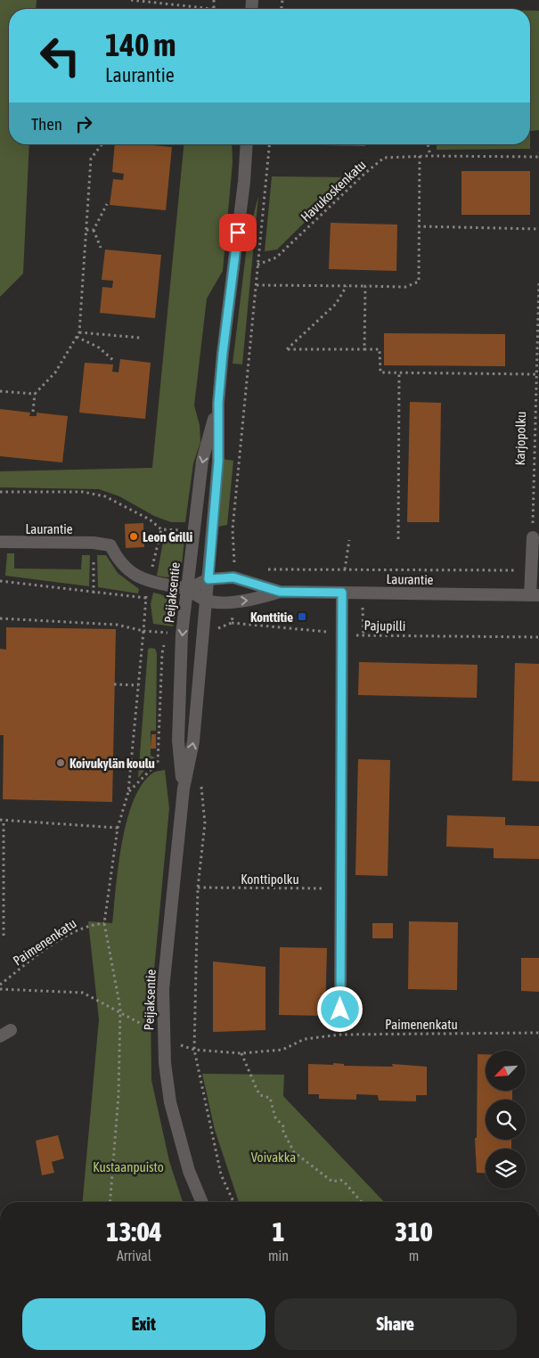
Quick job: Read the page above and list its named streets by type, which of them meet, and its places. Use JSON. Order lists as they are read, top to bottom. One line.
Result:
{"streets":{"main road":["Laurantie","Peijaksentie"],"path":["Havukoskenkatu","Karjopolku","Pajupilli","Konttipolku","Paimenenkatu"]},"crossings":[["Laurantie","Peijaksentie"]],"parks":["Voivakka","Kustaanpuisto"],"places":{"other":["Leon Grilli","Koivukylän koulu"],"transit":["Konttitie"]},"north":"bottom left","page":{"turn":["140 m","Laurantie"],"then":"Then","eta":["13:04","Arrival","1","min","310","m"],"buttons":["Exit","Share"]}}
